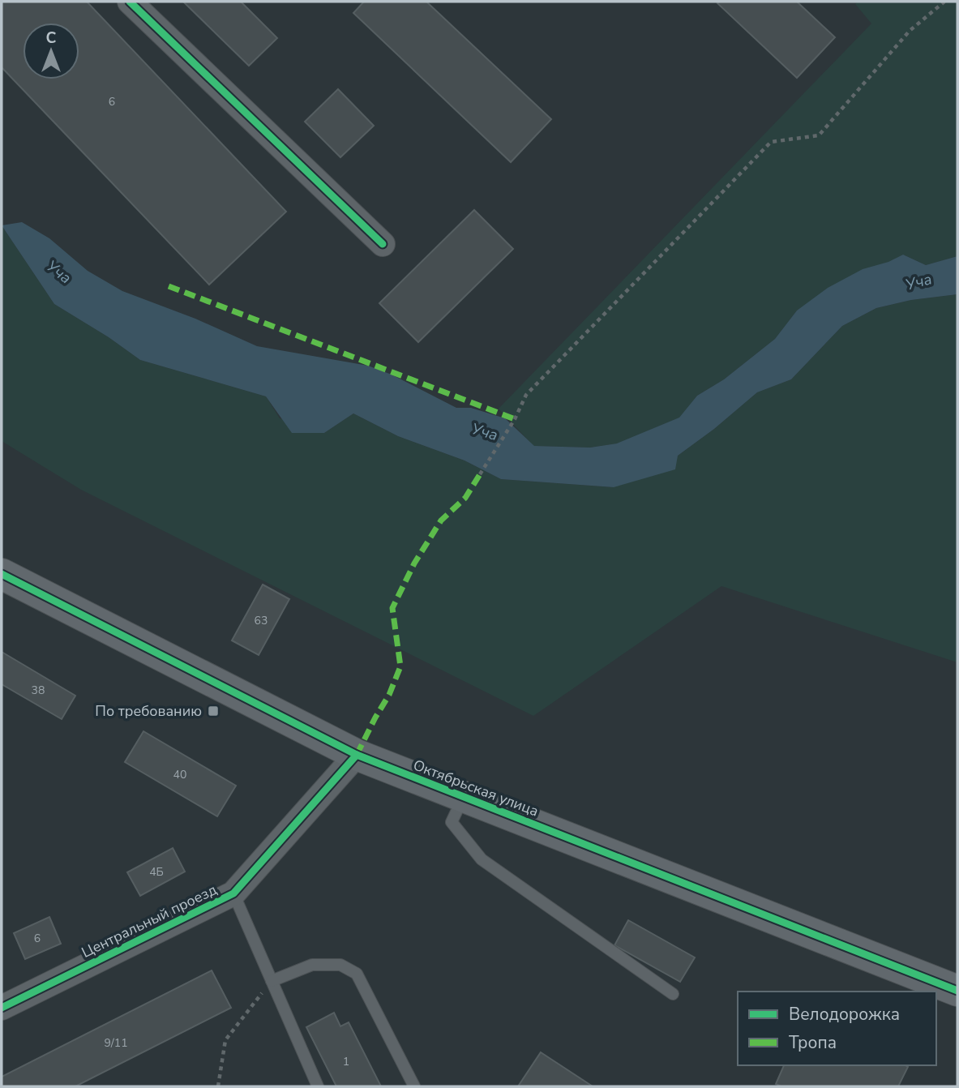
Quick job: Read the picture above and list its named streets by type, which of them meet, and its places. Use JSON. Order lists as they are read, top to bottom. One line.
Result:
{"streets":{"street":["Октябрьская улица","Центральный проезд"]},"crossings":[["Октябрьская улица","Центральный проезд"]],"water":["Уча"],"places":{"transit":["По требованию"]},"house_numbers":["6","63","38","40","4Б","6","9/11","1"],"legend":["Велодорожка","Тропа"],"north":"top"}
